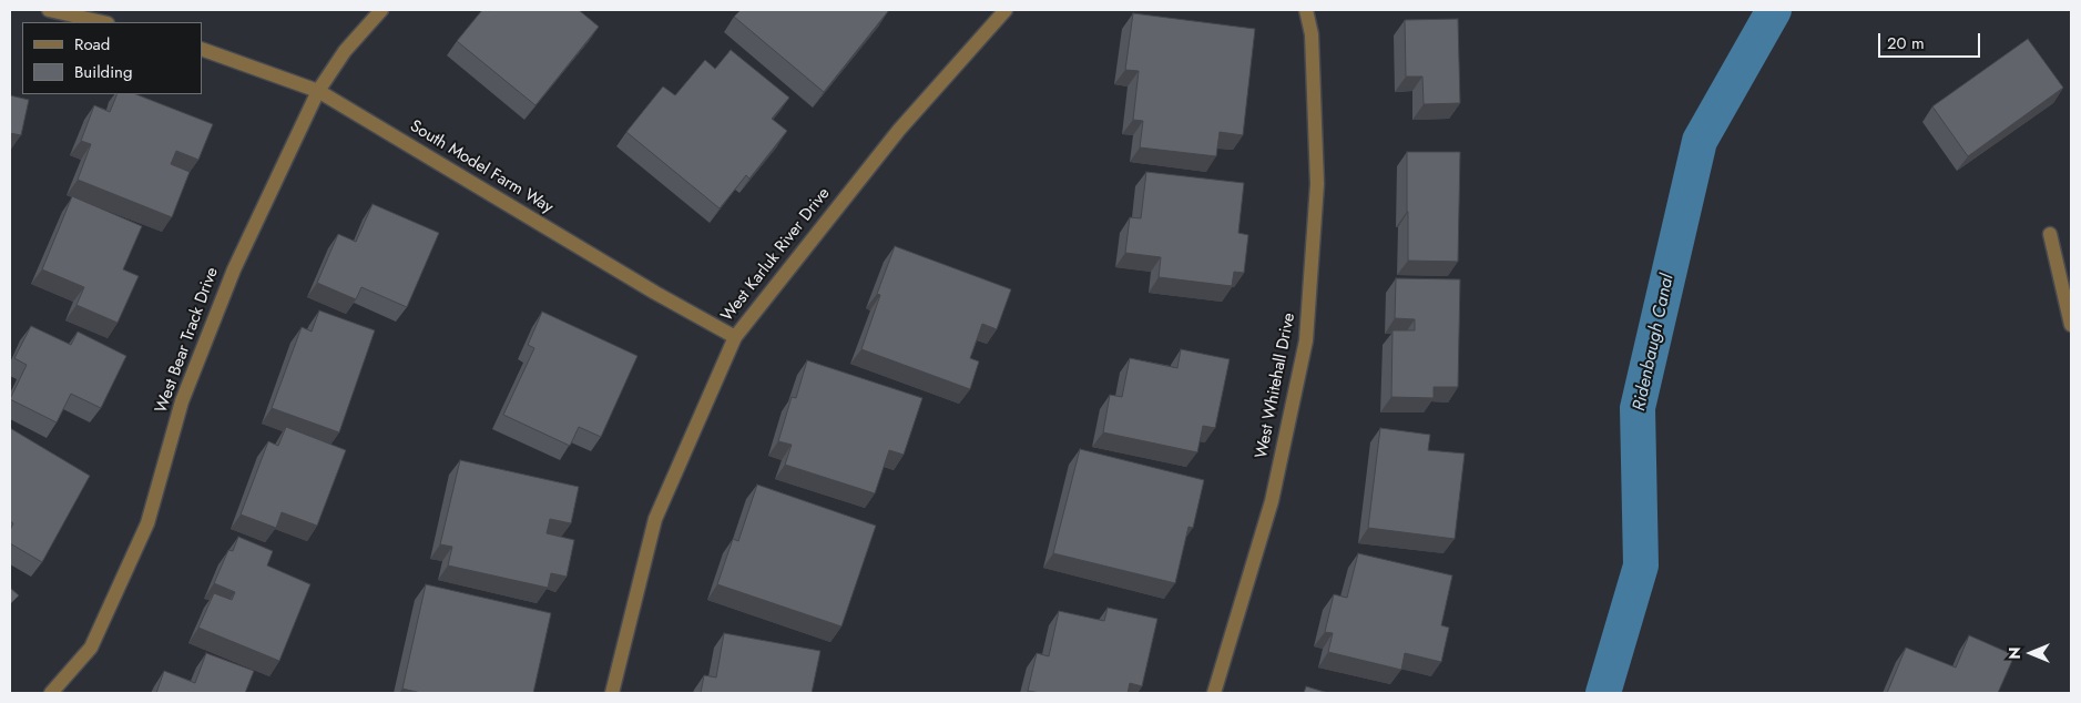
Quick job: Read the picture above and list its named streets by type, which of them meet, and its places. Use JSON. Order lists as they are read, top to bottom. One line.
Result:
{"streets":{"street":["South Model Farm Way","West Karluk River Drive","West Bear Track Drive","West Whitehall Drive"]},"crossings":[["South Model Farm Way","West Karluk River Drive"],["South Model Farm Way","West Bear Track Drive"]],"water":["Ridenbaugh Canal"],"legend":["Road","Building"],"scale_bar":"20 m","north":"left"}
